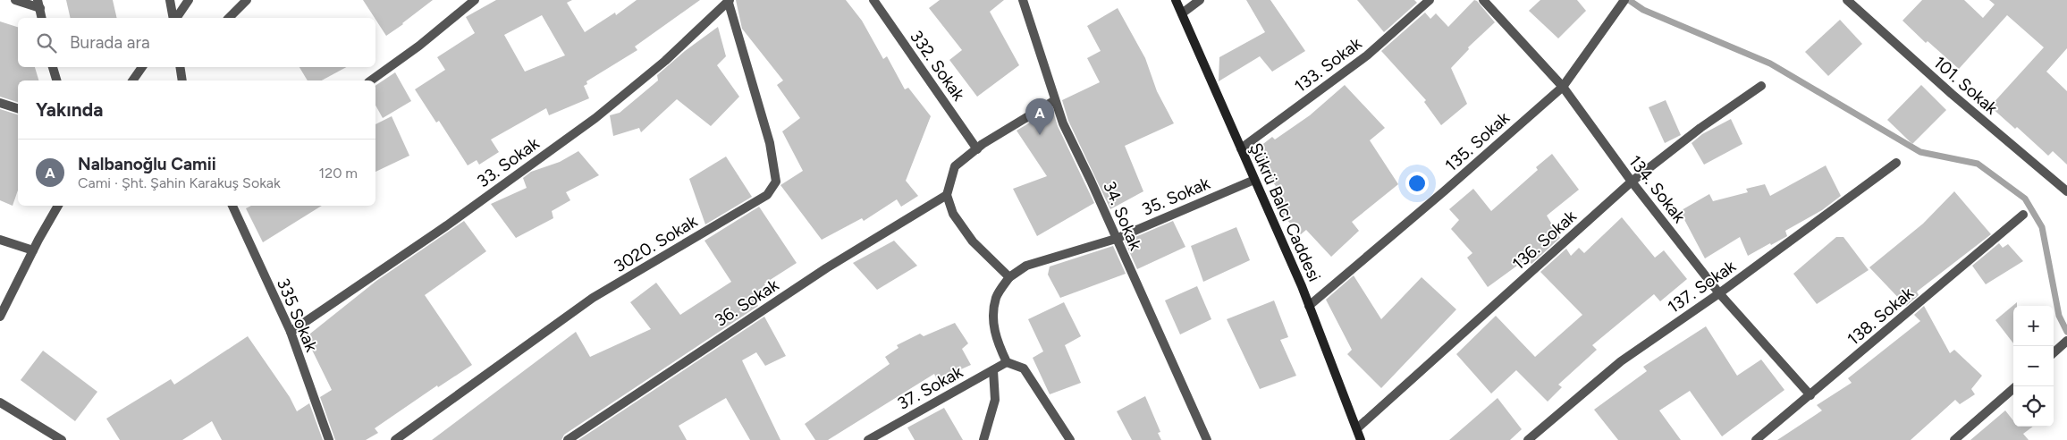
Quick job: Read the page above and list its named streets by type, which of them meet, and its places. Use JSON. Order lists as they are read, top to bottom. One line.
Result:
{"streets":{"street":["133. Sokak","332. Sokak","101. Sokak","135. Sokak","33. Sokak","134. Sokak","35. Sokak","Şükrü Balcı Caddesi","34. Sokak","136. Sokak","3020. Sokak","137. Sokak","36. Sokak","335 Sokak","138. Sokak","37. Sokak"]},"crossings":[["133. Sokak","Şükrü Balcı Caddesi"],["135. Sokak","134. Sokak"],["135. Sokak","Şükrü Balcı Caddesi"],["33. Sokak","3020. Sokak"],["33. Sokak","335 Sokak"],["134. Sokak","136. Sokak"],["134. Sokak","137. Sokak"],["134. Sokak","138. Sokak"],["35. Sokak","Şükrü Balcı Caddesi"],["35. Sokak","34. Sokak"],["Şükrü Balcı Caddesi","136. Sokak"]],"page":{"search":"Burada ara","heading":"Yakında","pins":"A","list":[{"mark":"A","name":"Nalbanoğlu Camii","note":"Cami · Şht. Şahin Karakuş Sokak","value":"120 m"}],"map_buttons":["+","−"]}}
